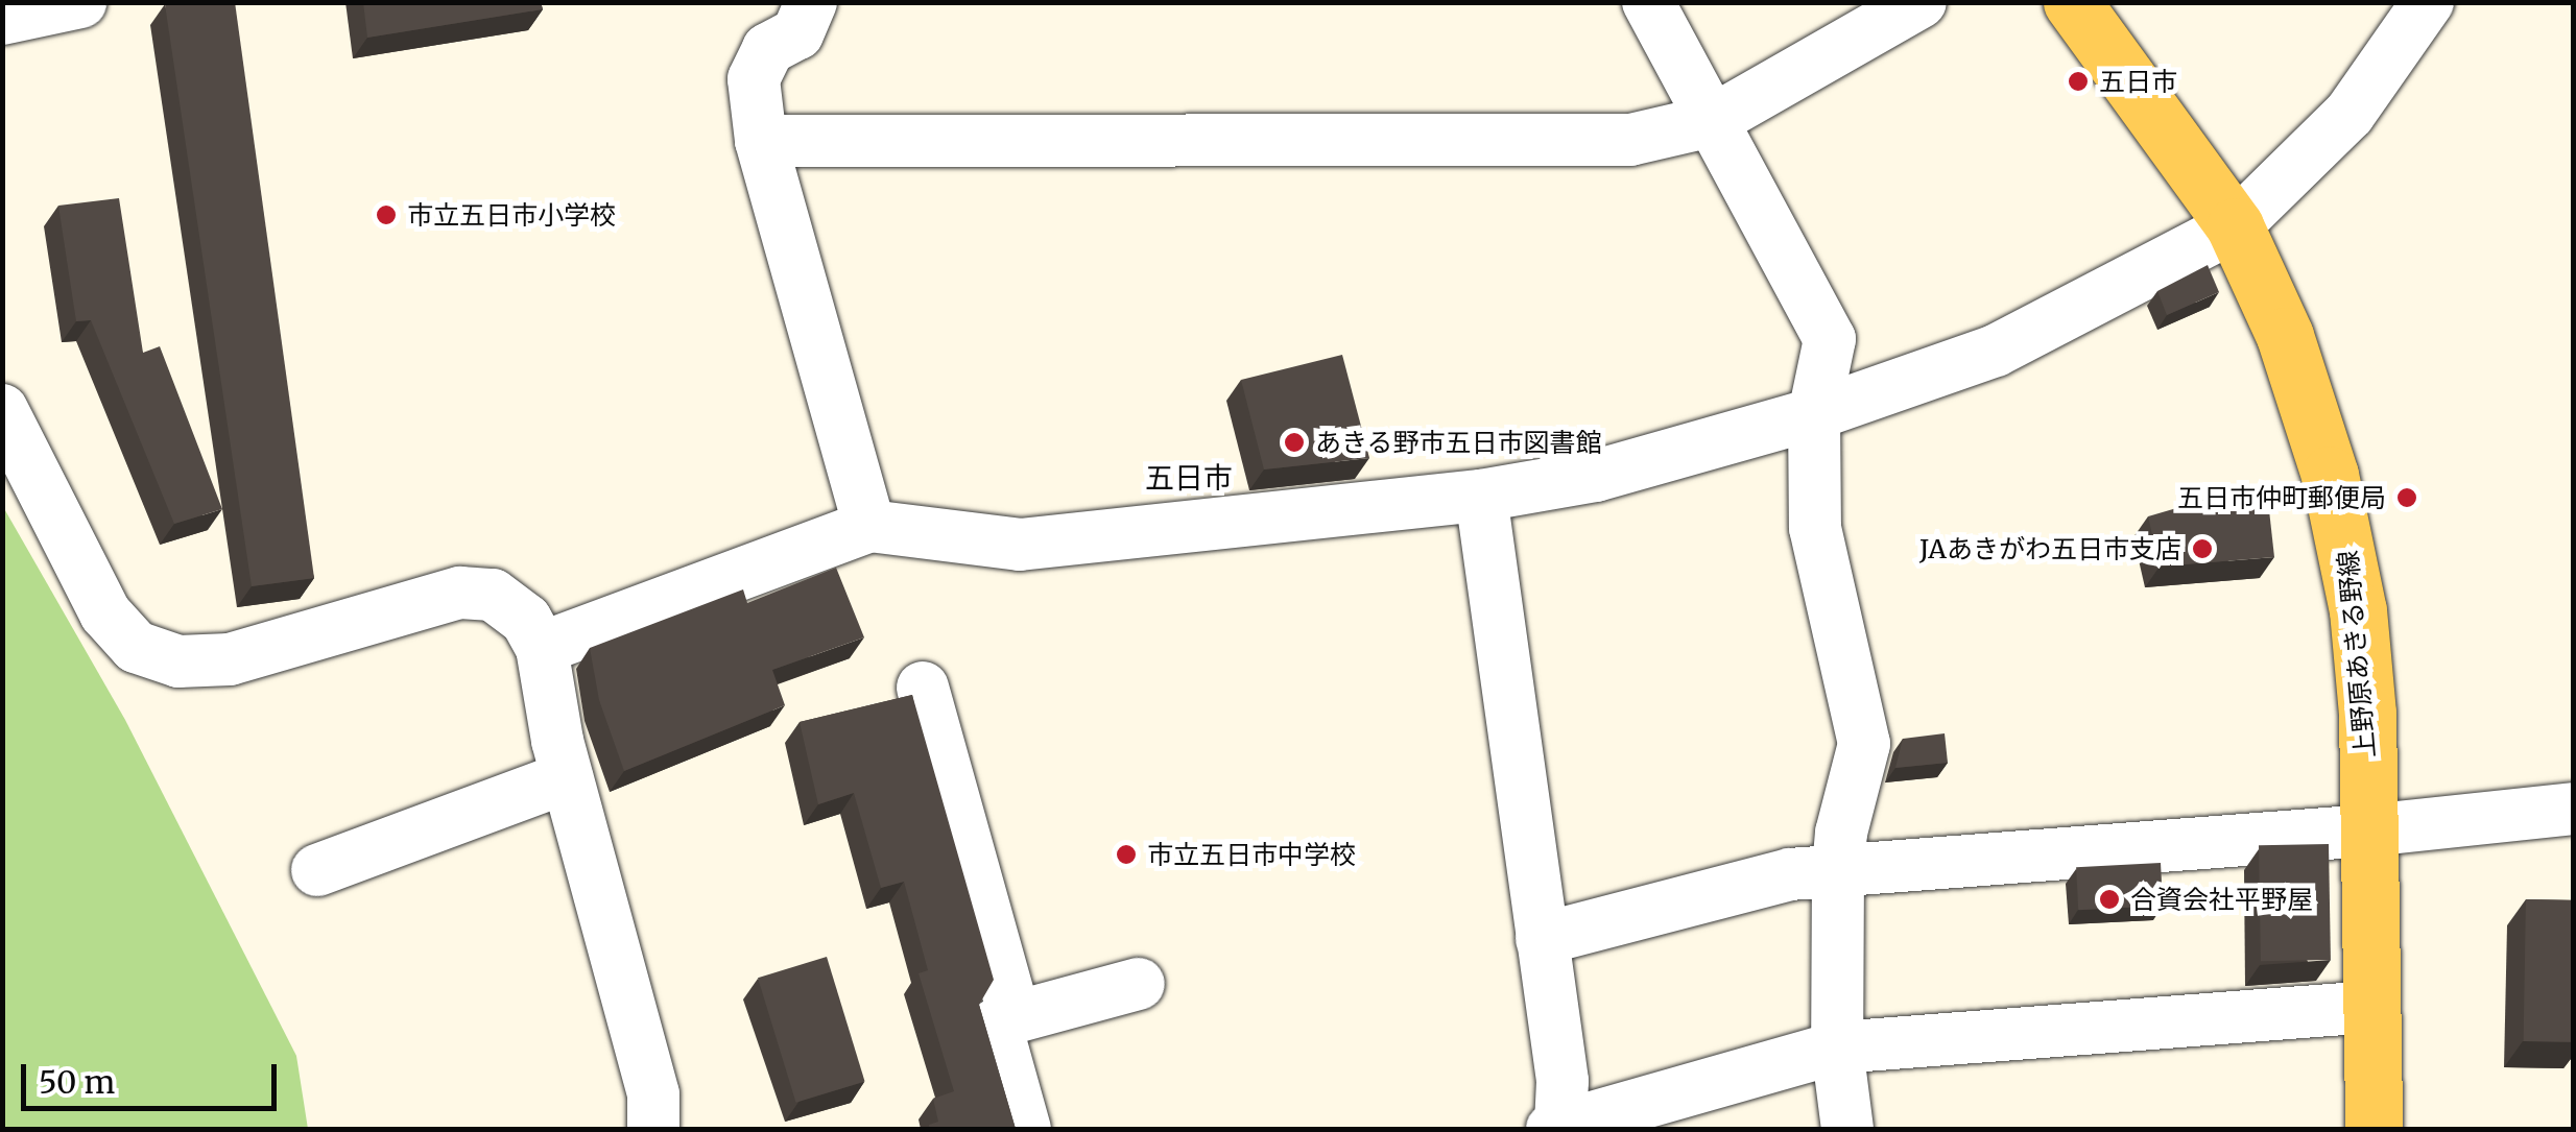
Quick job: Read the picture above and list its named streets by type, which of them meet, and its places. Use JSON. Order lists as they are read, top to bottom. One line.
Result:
{"streets":{"main road":["上野原あきる野線"]},"districts":["五日市"],"places":["五日市","市立五日市小学校","あきる野市五日市図書館","五日市仲町郵便局","JAあきがわ五日市支店","市立五日市中学校","合資会社平野屋"],"scale_bar":"50 m"}
